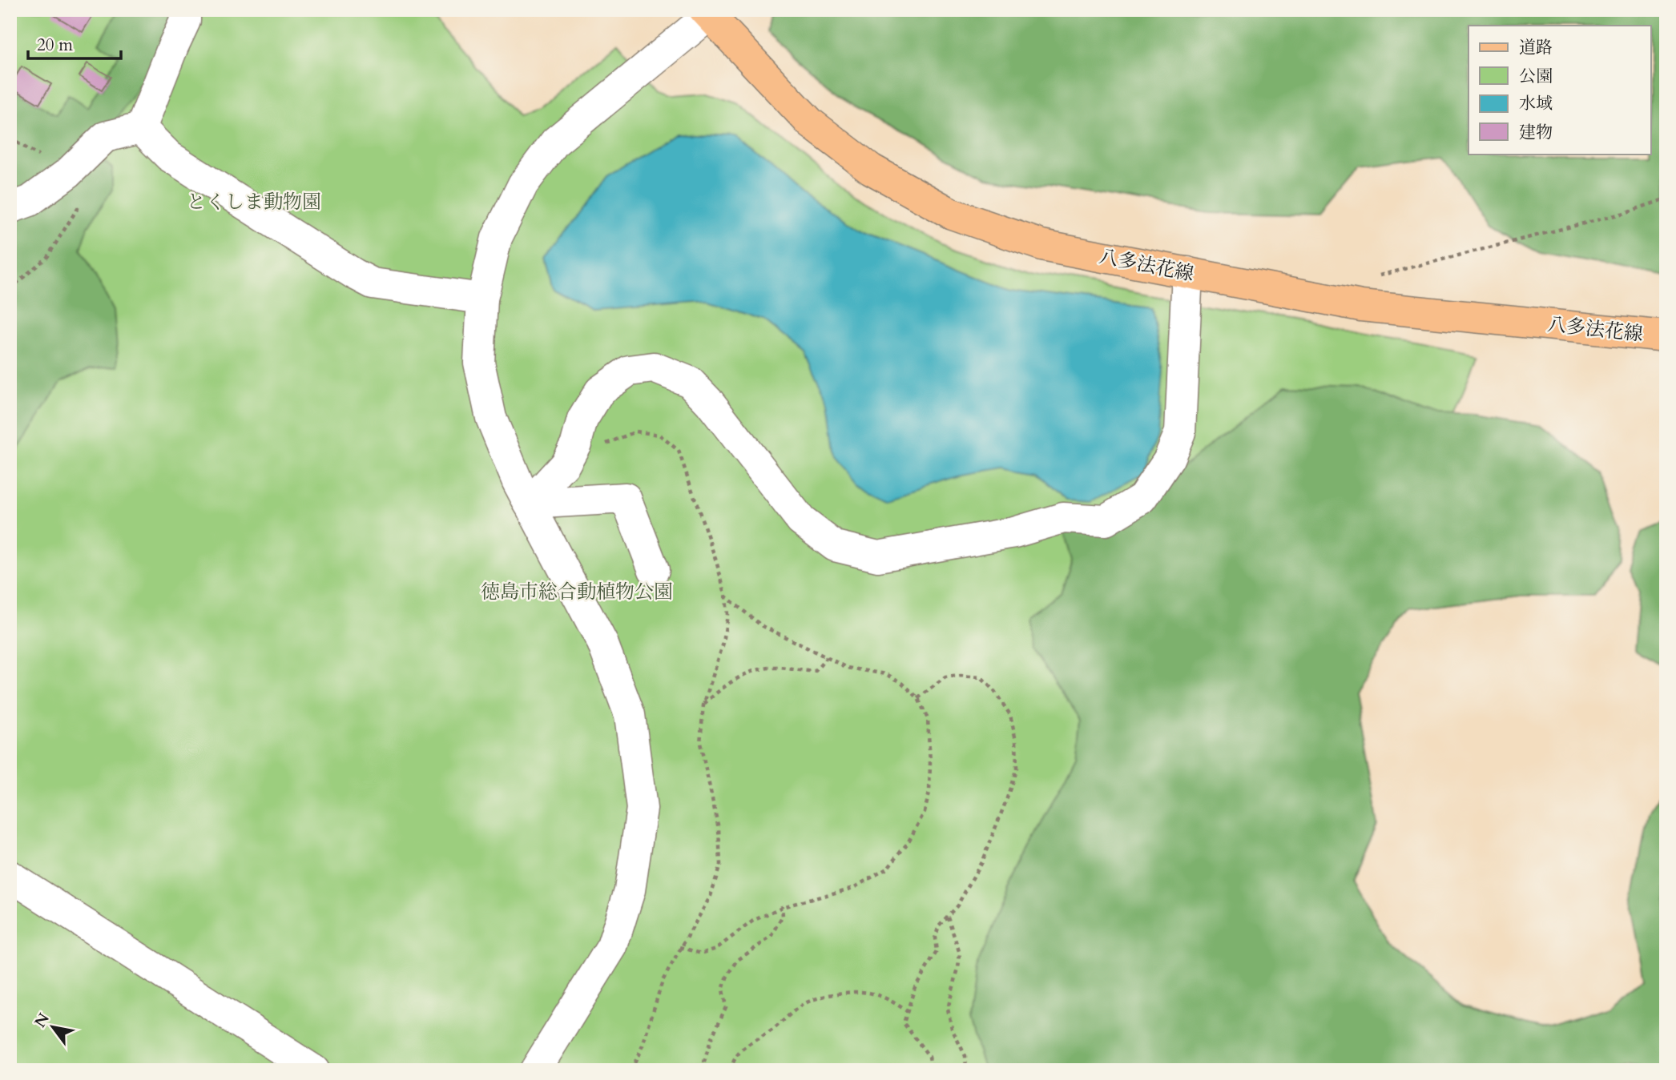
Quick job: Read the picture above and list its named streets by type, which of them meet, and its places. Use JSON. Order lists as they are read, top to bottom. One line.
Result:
{"streets":{"main road":["八多法花線"]},"parks":["とくしま動物園","徳島市総合動植物公園"],"legend":["道路","公園","水域","建物"],"scale_bar":"20 m","north":"top left"}
